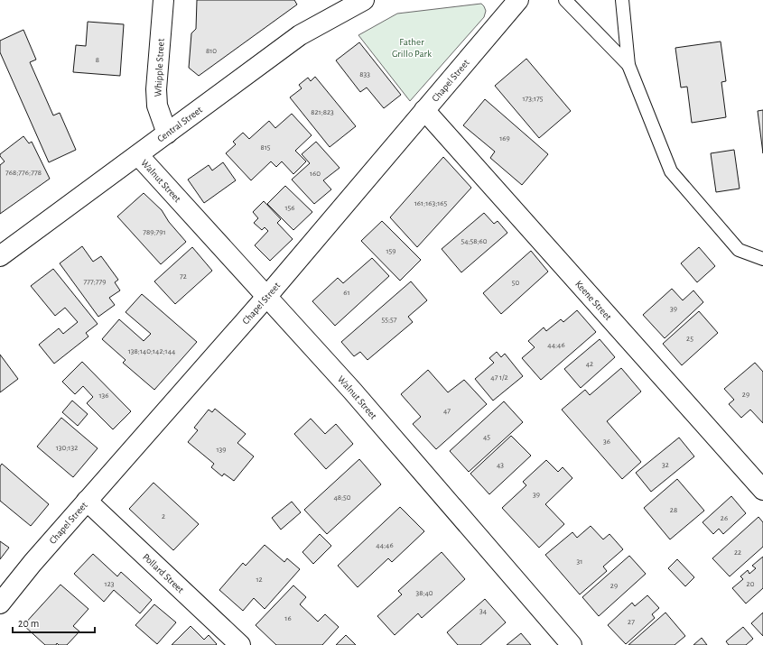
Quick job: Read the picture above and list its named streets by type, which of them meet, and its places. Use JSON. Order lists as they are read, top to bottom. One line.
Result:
{"streets":{"street":["Whipple Street","Chapel Street","Central Street","Walnut Street","Keene Street","Pollard Street"]},"crossings":[["Whipple Street","Central Street"],["Chapel Street","Walnut Street"],["Chapel Street","Keene Street"],["Chapel Street","Pollard Street"],["Central Street","Walnut Street"]],"parks":["Father Grillo Park"],"house_numbers":["810","8","833","173;175","821;823","169","815","768;776;778","160","161;163;165","156","789;791","54;58;60","159","72","777;779","50","61","39","55;57","25","44;46","138;140;142;144","42","47 1/2","29","136","47","45","36","130;132","139","43","32","39","48;50","28","2","26","44;46","22","31","12","123","20","29","38;40","34","16","27"],"scale_bar":"20 m"}
